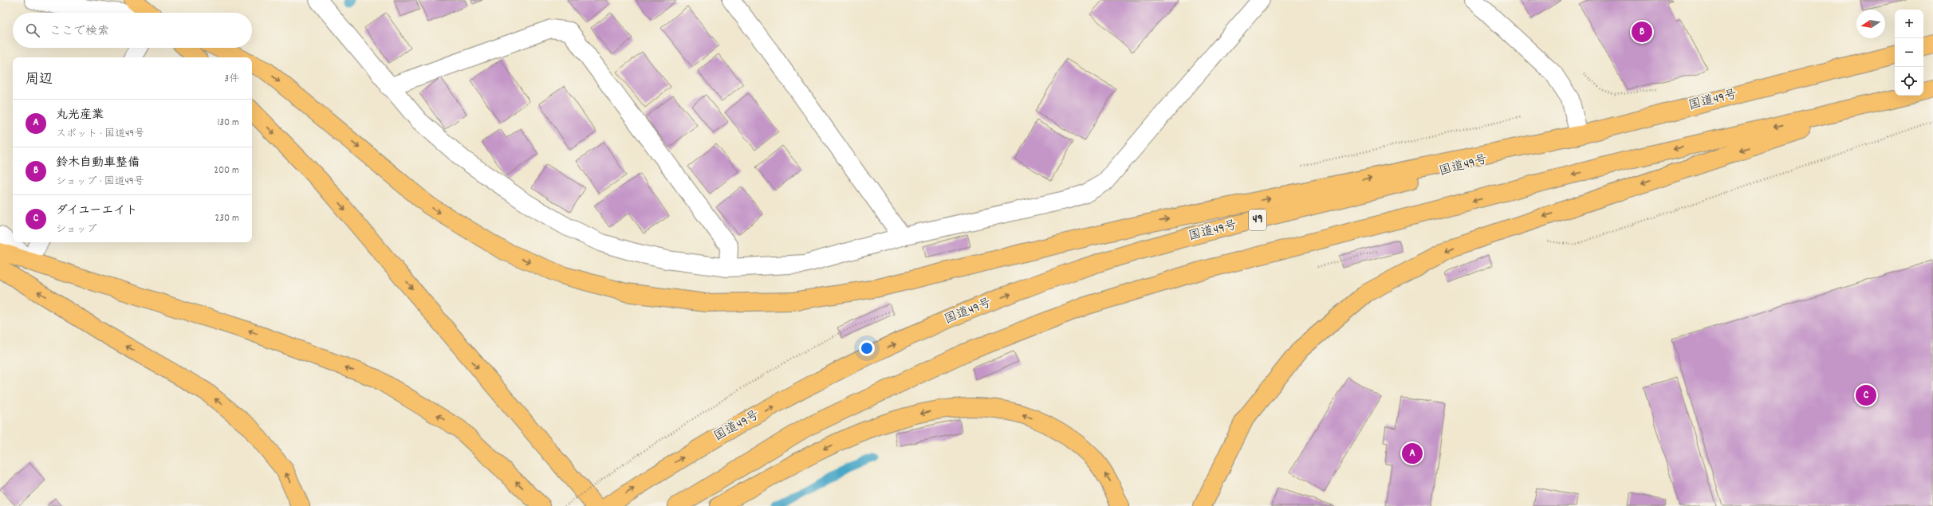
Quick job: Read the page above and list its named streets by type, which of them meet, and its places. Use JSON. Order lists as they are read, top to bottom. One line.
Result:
{"streets":{"highway":["国道49号","49"]},"north":"left","page":{"map_buttons":["+","−"],"search":"ここで検索","pins":["B","C","A"],"heading":["周辺","3件"],"list":[{"mark":"A","name":"丸光産業","note":"スポット · 国道49号","value":"130 m"},{"mark":"B","name":"鈴木自動車整備","note":"ショップ · 国道49号","value":"200 m"},{"mark":"C","name":"ダイユーエイト","note":"ショップ","value":"230 m"}]}}
